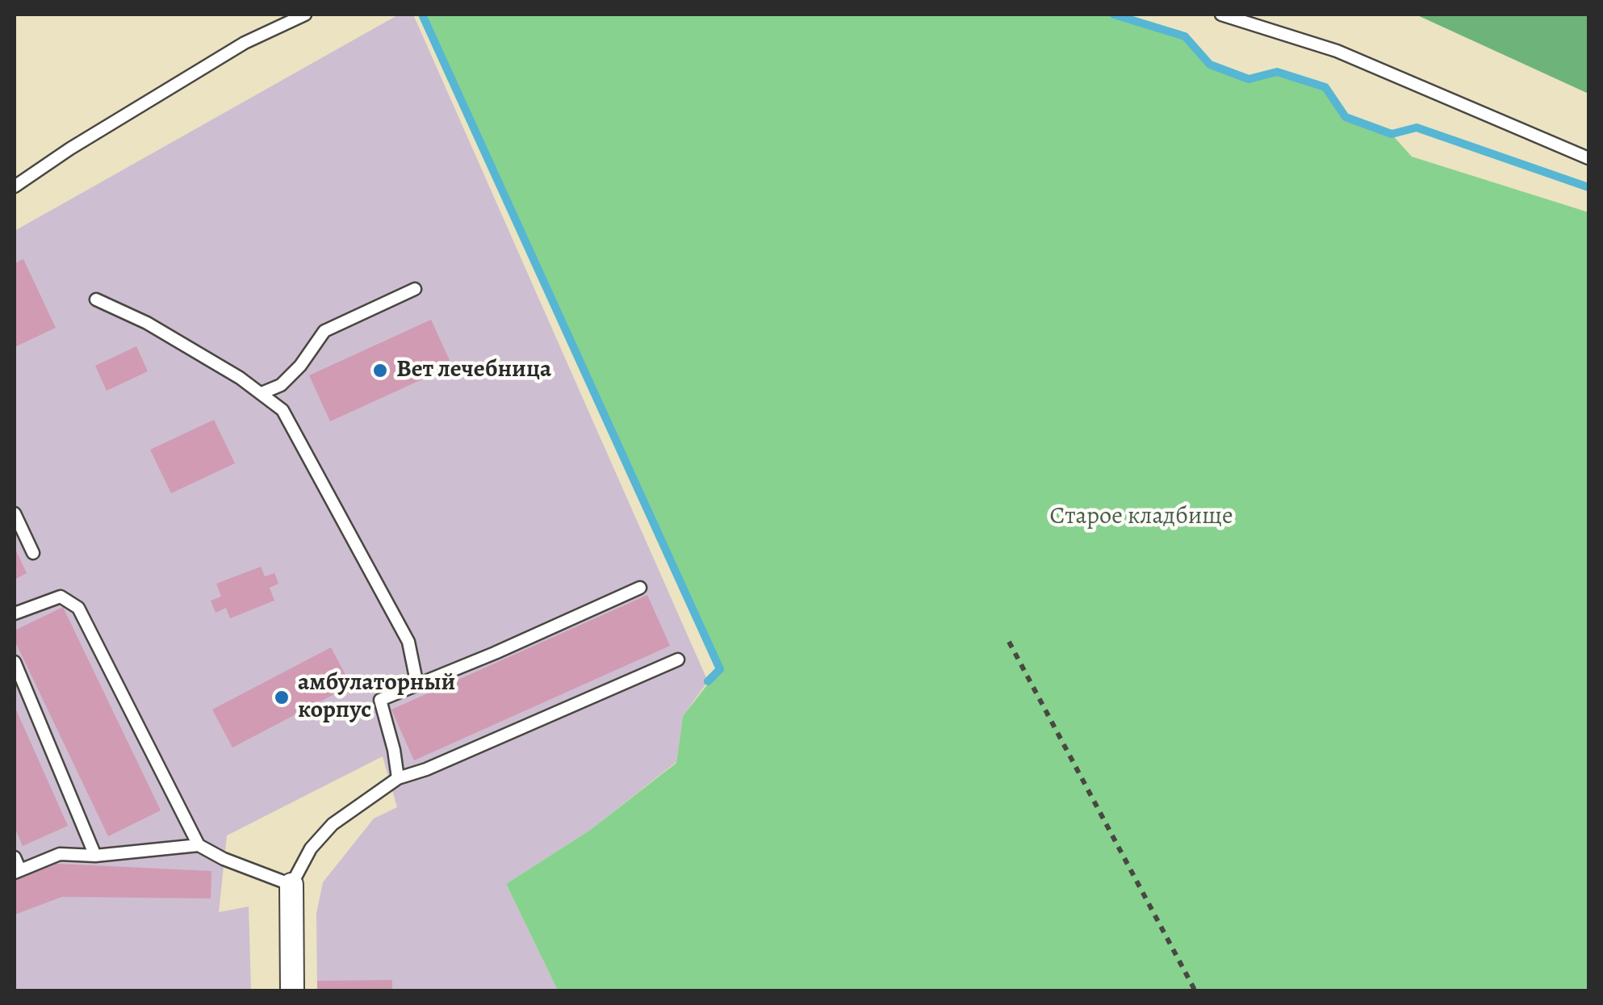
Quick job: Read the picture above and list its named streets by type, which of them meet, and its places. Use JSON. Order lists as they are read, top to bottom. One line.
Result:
{"parks":["Старое кладбище"],"places":["Вет лечебница","амбулаторный корпус"]}
